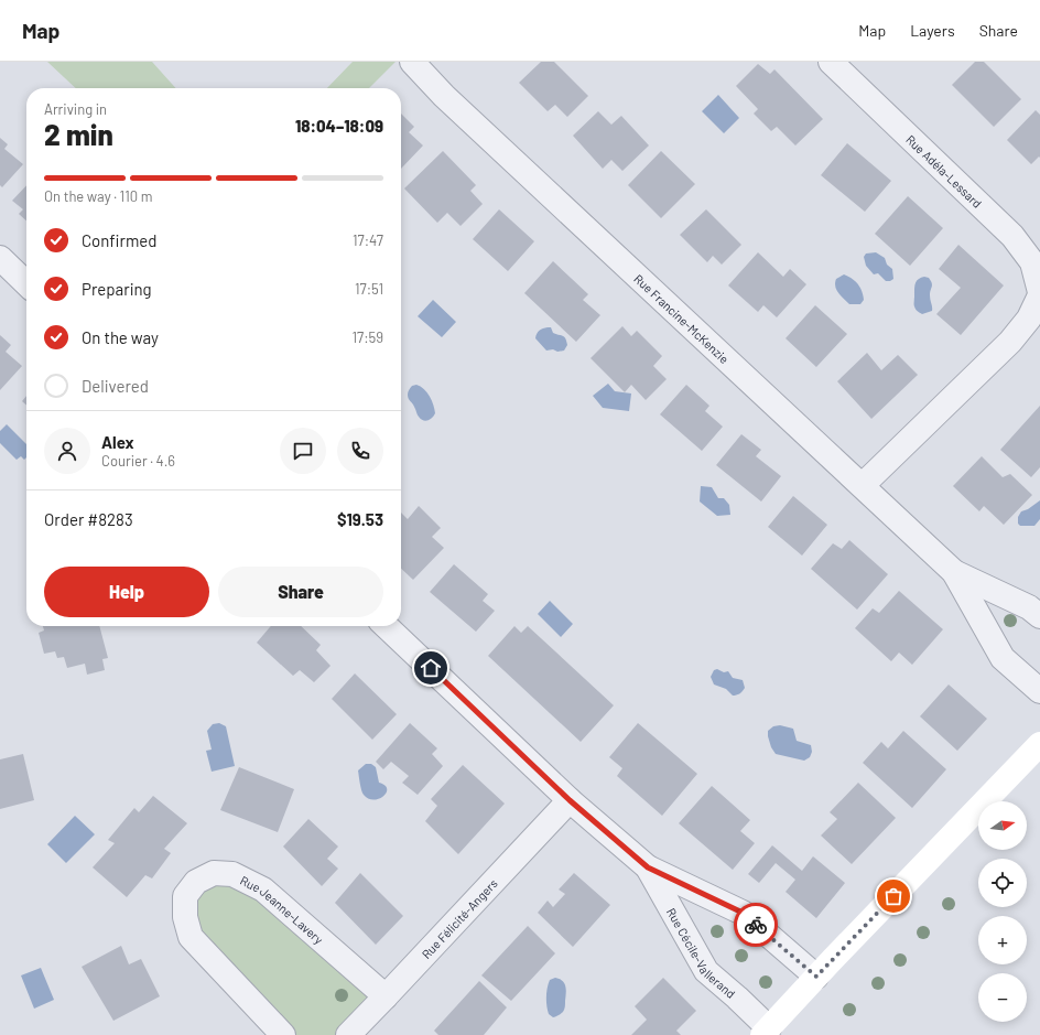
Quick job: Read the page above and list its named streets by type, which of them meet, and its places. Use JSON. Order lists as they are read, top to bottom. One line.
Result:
{"streets":{"street":["Rue Adéla-Lessard","Rue Francine-McKenzie","Rue Jeanne-Lavery","Rue Félicité-Angers","Rue Cécile-Vallerand"]},"crossings":[["Rue Jeanne-Lavery","Rue Félicité-Angers"],["Rue Félicité-Angers","Rue Cécile-Vallerand"]],"north":"right","page":{"header":"Map","nav":["Map","Layers","Share"],"heading":["2 min","Arriving in","18:04–18:09"],"panel":["Alex","Courier · 4.6","Order #8283","$19.53"],"bar":"On the way · 110 m","list":[["Confirmed","17:47"],["Preparing","17:51"],["On the way","17:59"],"Delivered"],"buttons":["Help","Share"],"map_buttons":["+","−"]}}
